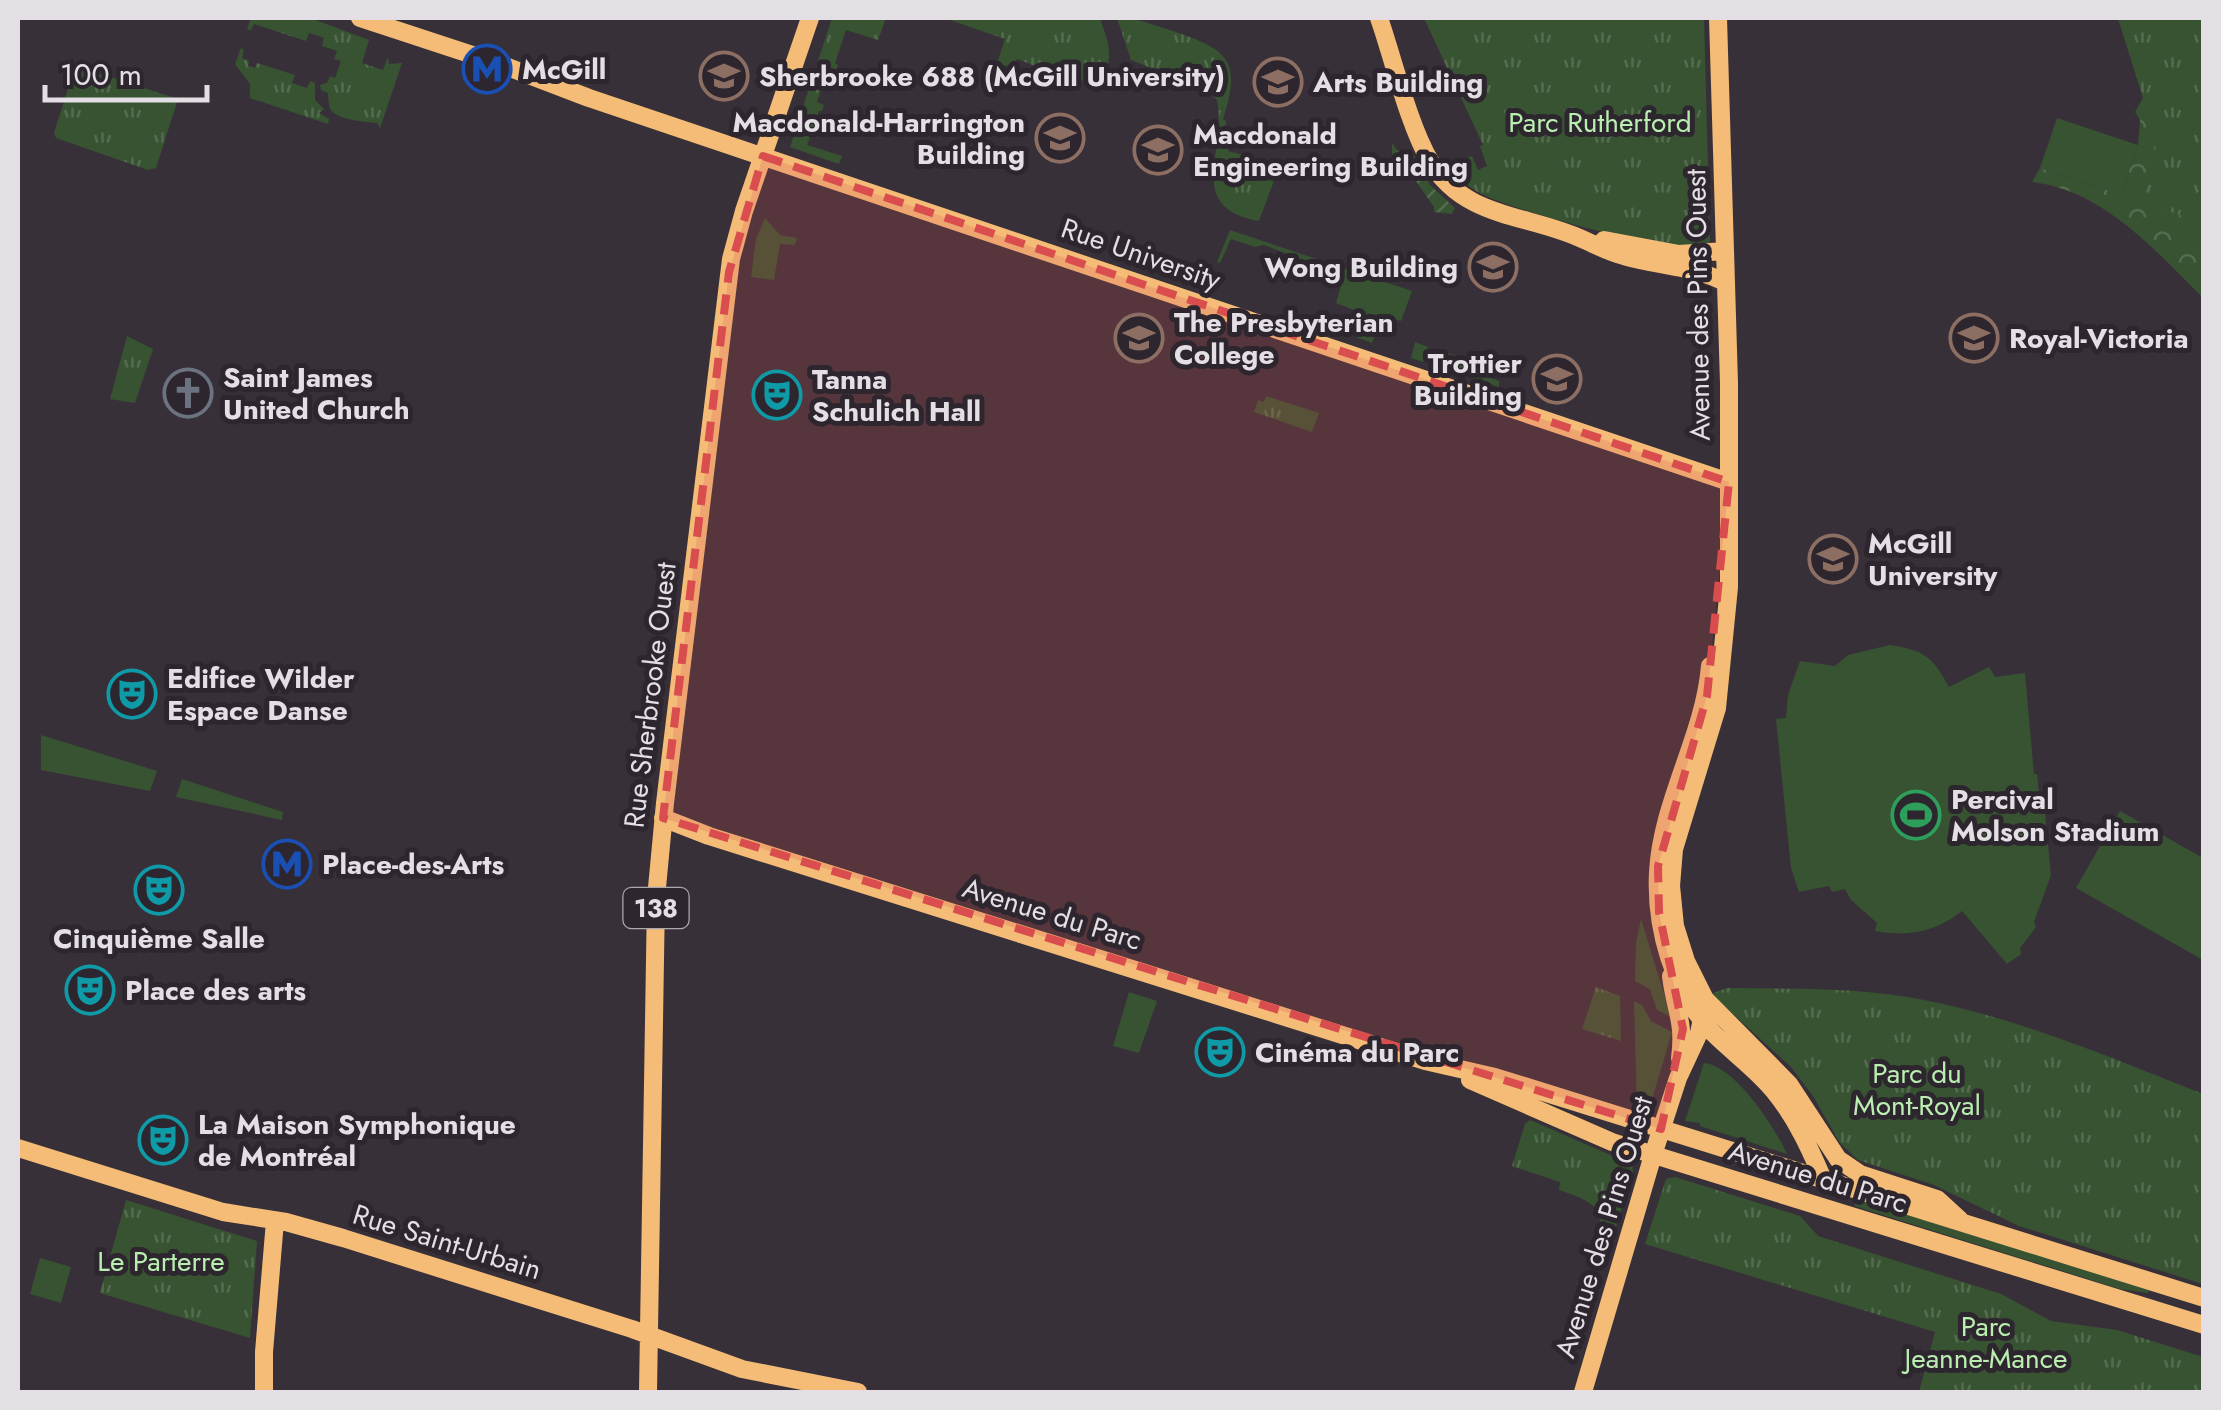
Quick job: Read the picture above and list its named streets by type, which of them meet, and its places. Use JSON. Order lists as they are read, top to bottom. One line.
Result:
{"streets":{"main road":["Rue University","Avenue des Pins Ouest","Rue Sherbrooke Ouest","138","Avenue du Parc","Rue Saint-Urbain"]},"crossings":[["Rue University","Avenue des Pins Ouest"],["Rue University","Rue Sherbrooke Ouest"],["Avenue des Pins Ouest","Avenue du Parc"],["Rue Sherbrooke Ouest","Avenue du Parc"],["Rue Sherbrooke Ouest","Rue Saint-Urbain"]],"parks":["Parc Rutherford","Parc du Mont-Royal","Le Parterre","Parc Jeanne-Mance"],"places":{"metro station":["McGill","Place-des-Arts"],"school or university":["Sherbrooke 688 (McGill University)","Arts Building","Macdonald-Harrington Building","Macdonald Engineering Building","Wong Building","The Presbyterian College","Royal-Victoria","Trottier Building","McGill University"],"church":["Saint James United Church"],"theatre":["Tanna Schulich Hall","Edifice Wilder Espace Danse","Cinquième Salle","Place des arts","Cinéma du Parc","La Maison Symphonique de Montréal"],"sports":["Percival Molson Stadium"]},"scale_bar":"100 m"}
